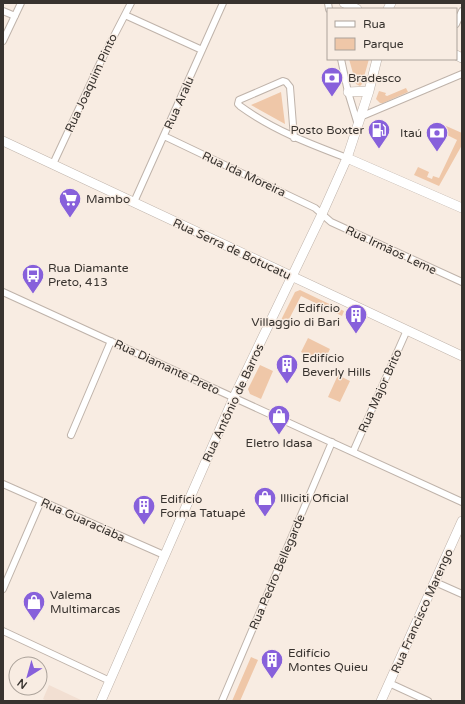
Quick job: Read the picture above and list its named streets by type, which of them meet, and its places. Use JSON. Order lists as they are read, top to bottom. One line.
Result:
{"streets":{"street":["Rua Joaquim Pinto","Rua Aralu","Rua Ida Moreira","Rua Serra de Botucatu","Rua Irmãos Leme","Rua Diamante Preto","Rua Major Brito","Rua Antônio de Barros","Rua Guaraciaba","Rua Pedro Bellegarde","Rua Francisco Marengo"]},"crossings":[["Rua Joaquim Pinto","Rua Serra de Botucatu"],["Rua Aralu","Rua Ida Moreira"],["Rua Aralu","Rua Serra de Botucatu"],["Rua Ida Moreira","Rua Irmãos Leme"],["Rua Ida Moreira","Rua Antônio de Barros"],["Rua Serra de Botucatu","Rua Major Brito"],["Rua Serra de Botucatu","Rua Antônio de Barros"],["Rua Irmãos Leme","Rua Antônio de Barros"],["Rua Diamante Preto","Rua Major Brito"],["Rua Diamante Preto","Rua Antônio de Barros"],["Rua Diamante Preto","Rua Pedro Bellegarde"],["Rua Antônio de Barros","Rua Guaraciaba"]],"places":{"bank":["Bradesco","Itaú"],"fuel station":["Posto Boxter"],"supermarket":["Mambo"],"bus stop":["Rua Diamante Preto, 413"],"building":["Edifício Villaggio di Bari","Edifício Beverly Hills","Edifício Forma Tatuapé","Edifício Montes Quieu"],"shop":["Eletro Idasa","Illiciti Oficial","Valema Multimarcas"]},"legend":["Rua","Parque"],"north":"bottom left"}
